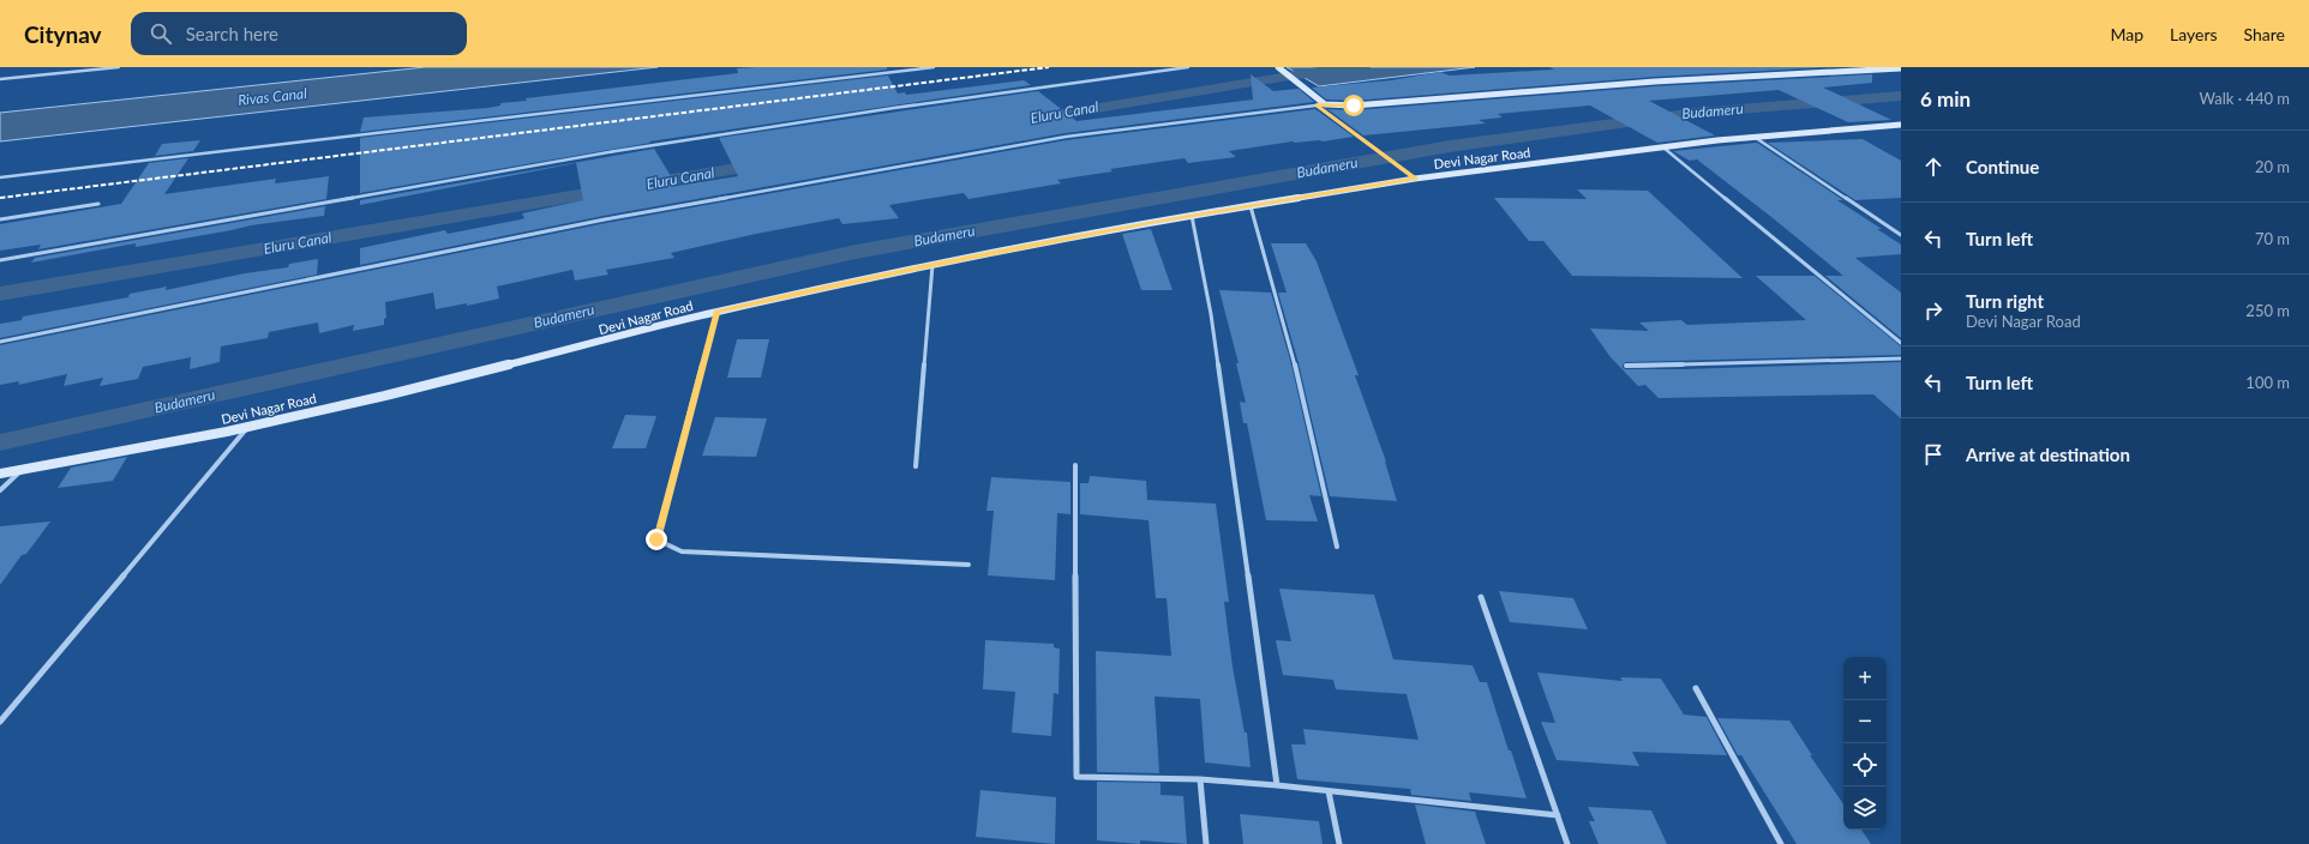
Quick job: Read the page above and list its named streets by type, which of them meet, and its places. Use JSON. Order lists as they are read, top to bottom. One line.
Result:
{"streets":{"street":["Devi Nagar Road"]},"water":["Rivas Canal","Budameru","Eluru Canal"],"page":{"header":"Citynav","search":"Search here","nav":["Map","Layers","Share"],"heading":["6 min","Walk · 440 m"],"list":[["Continue","20 m"],["Turn left","70 m"],["Turn right","Devi Nagar Road","250 m"],["Turn left","100 m"],"Arrive at destination"],"map_buttons":["+","−"]}}
